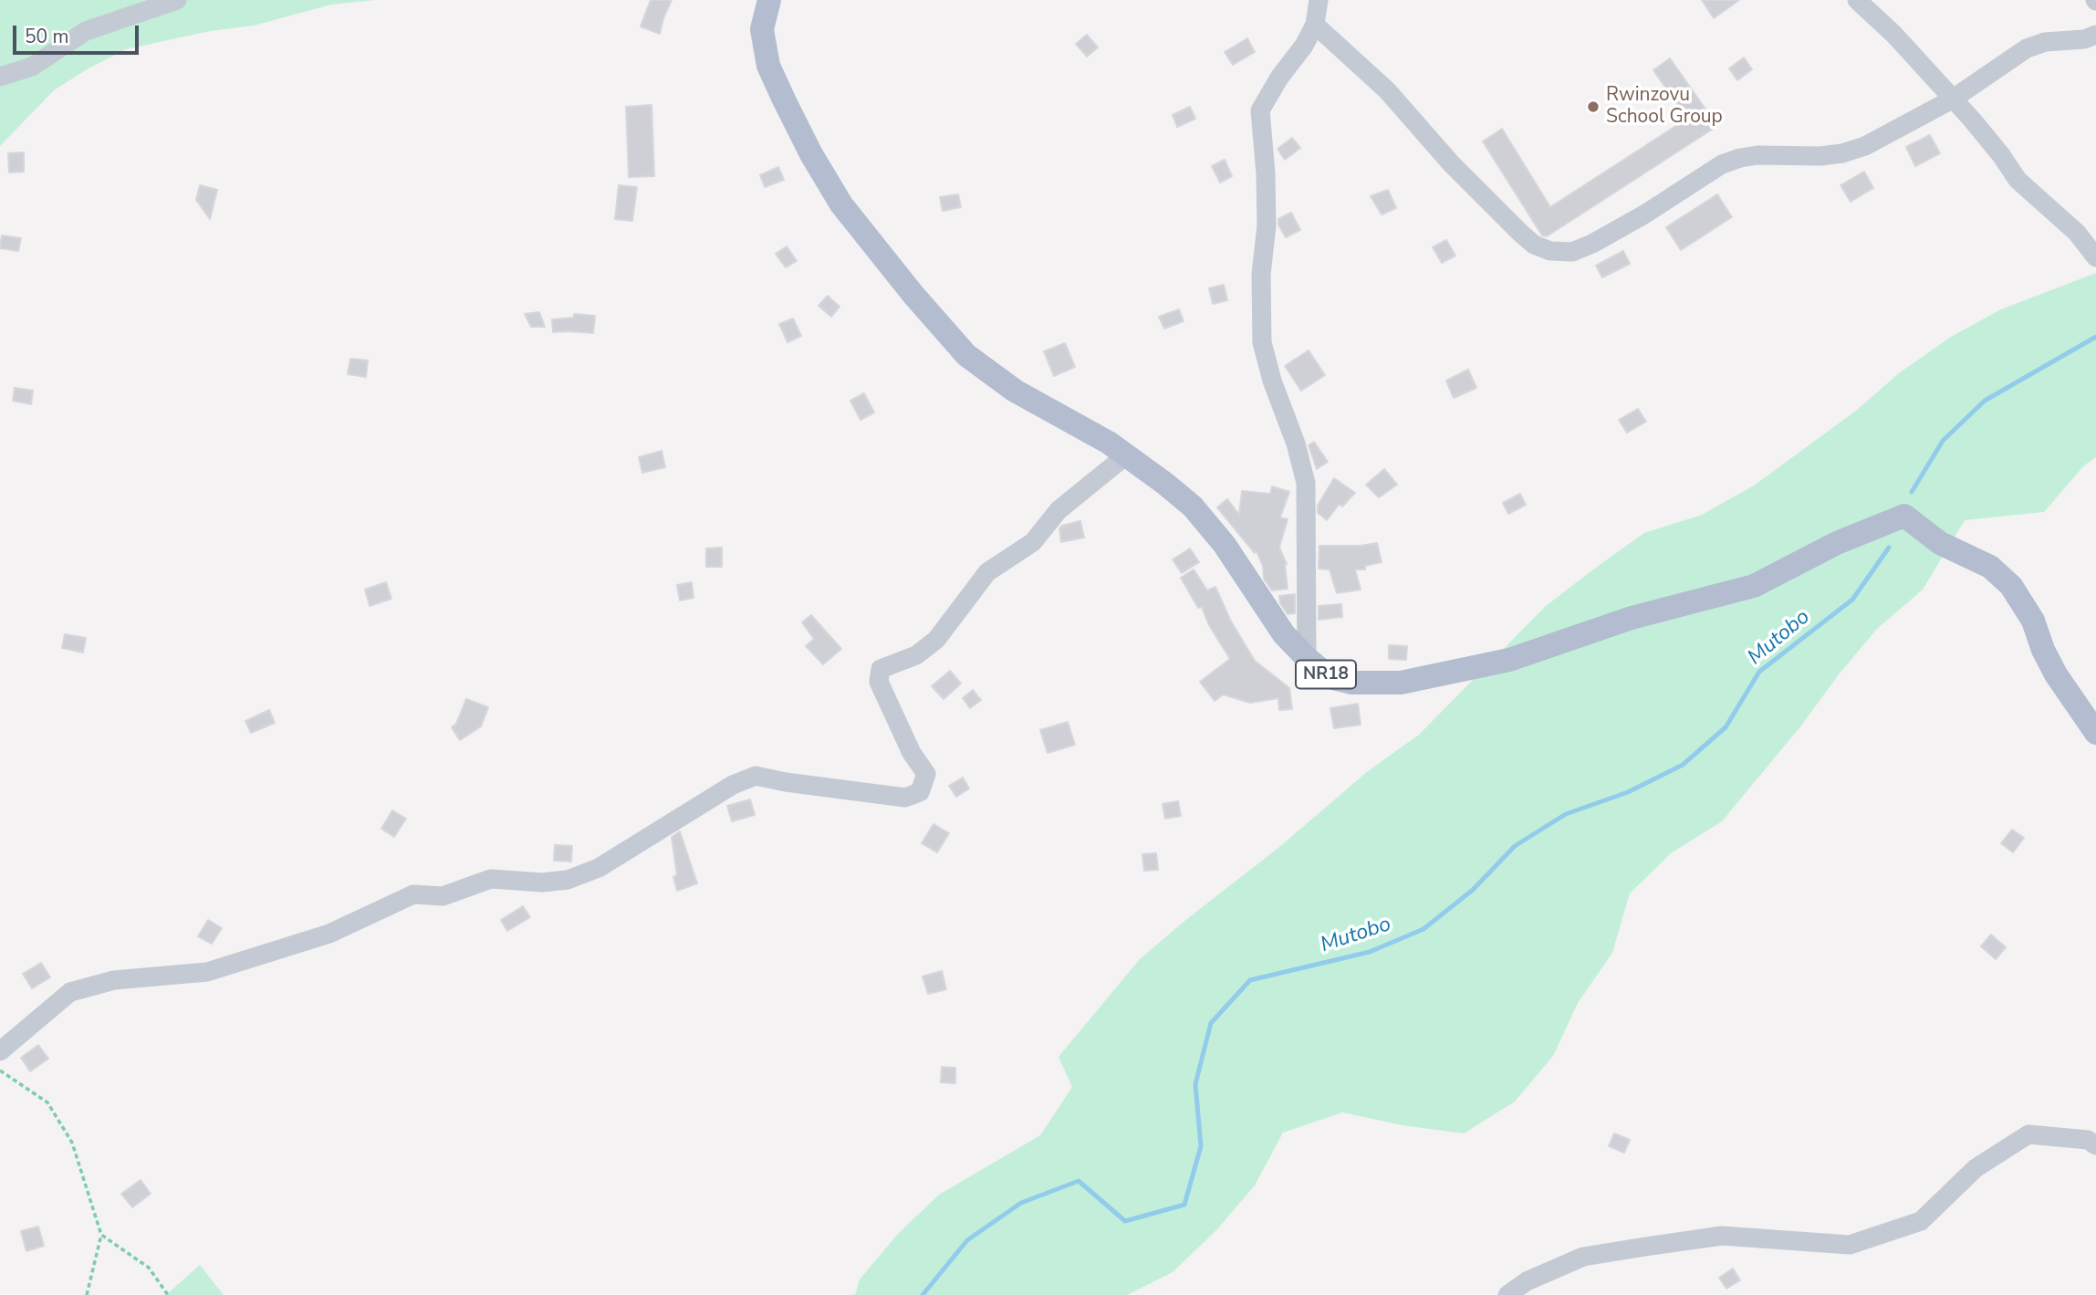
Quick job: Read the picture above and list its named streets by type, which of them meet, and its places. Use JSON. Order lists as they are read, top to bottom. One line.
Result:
{"streets":{"main road":["NR18"]},"water":["Mutobo"],"places":["Rwinzovu School Group"],"scale_bar":"50 m"}
